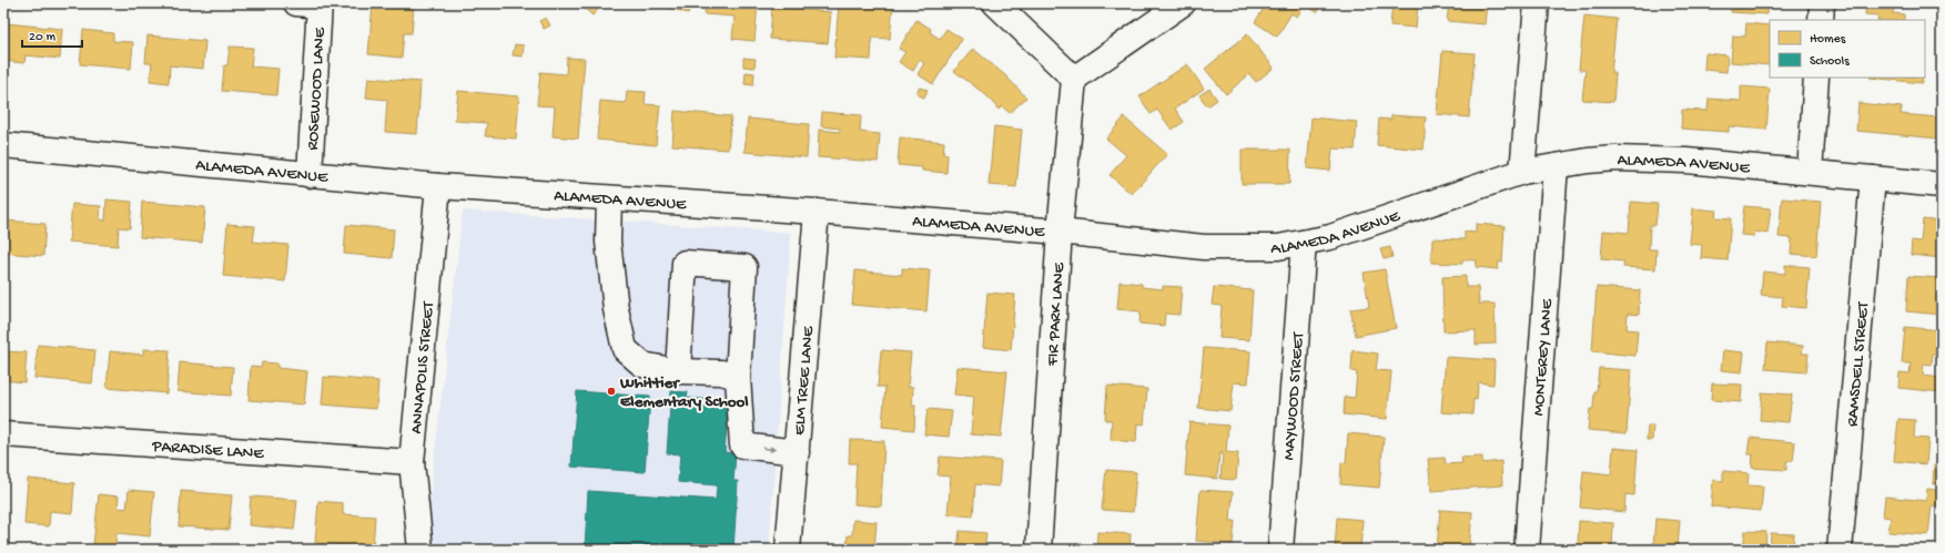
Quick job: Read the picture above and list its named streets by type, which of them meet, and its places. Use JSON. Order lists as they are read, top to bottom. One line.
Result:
{"streets":{"street":["ROSEWOOD LANE","ALAMEDA AVENUE","FIR PARK LANE","MONTEREY LANE","RAMSDELL STREET","ANNAPOLIS STREET","ELM TREE LANE","MAYWOOD STREET","PARADISE LANE"]},"crossings":[["ROSEWOOD LANE","ALAMEDA AVENUE"],["ALAMEDA AVENUE","FIR PARK LANE"],["ALAMEDA AVENUE","MONTEREY LANE"],["ALAMEDA AVENUE","RAMSDELL STREET"],["ALAMEDA AVENUE","ANNAPOLIS STREET"],["ALAMEDA AVENUE","ELM TREE LANE"],["ALAMEDA AVENUE","MAYWOOD STREET"],["ANNAPOLIS STREET","PARADISE LANE"]],"places":["Whittier Elementary School"],"legend":["Homes","Schools"],"scale_bar":"20 m"}
